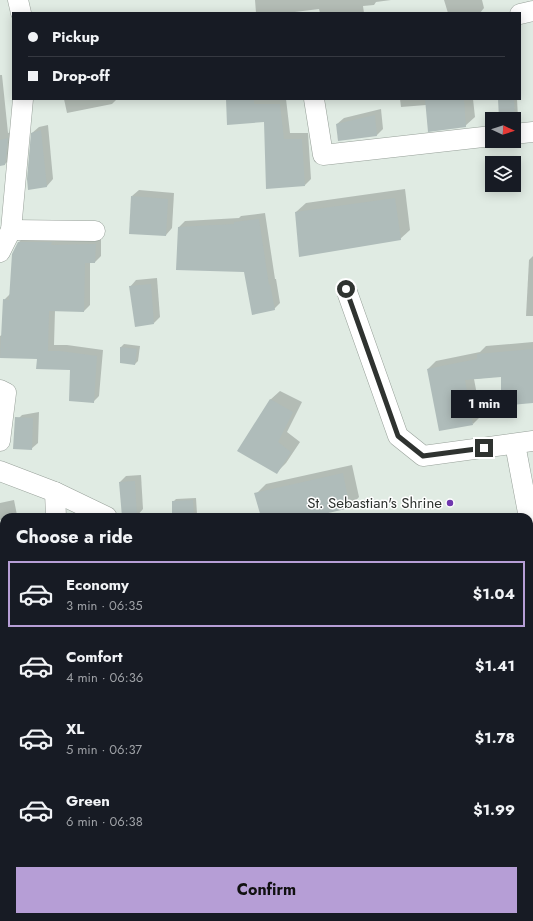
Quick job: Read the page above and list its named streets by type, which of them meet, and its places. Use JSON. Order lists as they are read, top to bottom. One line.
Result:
{"places":["St. Sebastian's Shrine"],"north":"right","page":{"banner":["Pickup","Drop-off"],"bubble":"1 min","heading":"Choose a ride","list":[{"name":"Economy","note":"3 min · 06:35","value":"$1.04"},{"name":"Comfort","note":"4 min · 06:36","value":"$1.41"},{"name":"XL","note":"5 min · 06:37","value":"$1.78"},{"name":"Green","note":"6 min · 06:38","value":"$1.99"}],"buttons":"Confirm"}}
